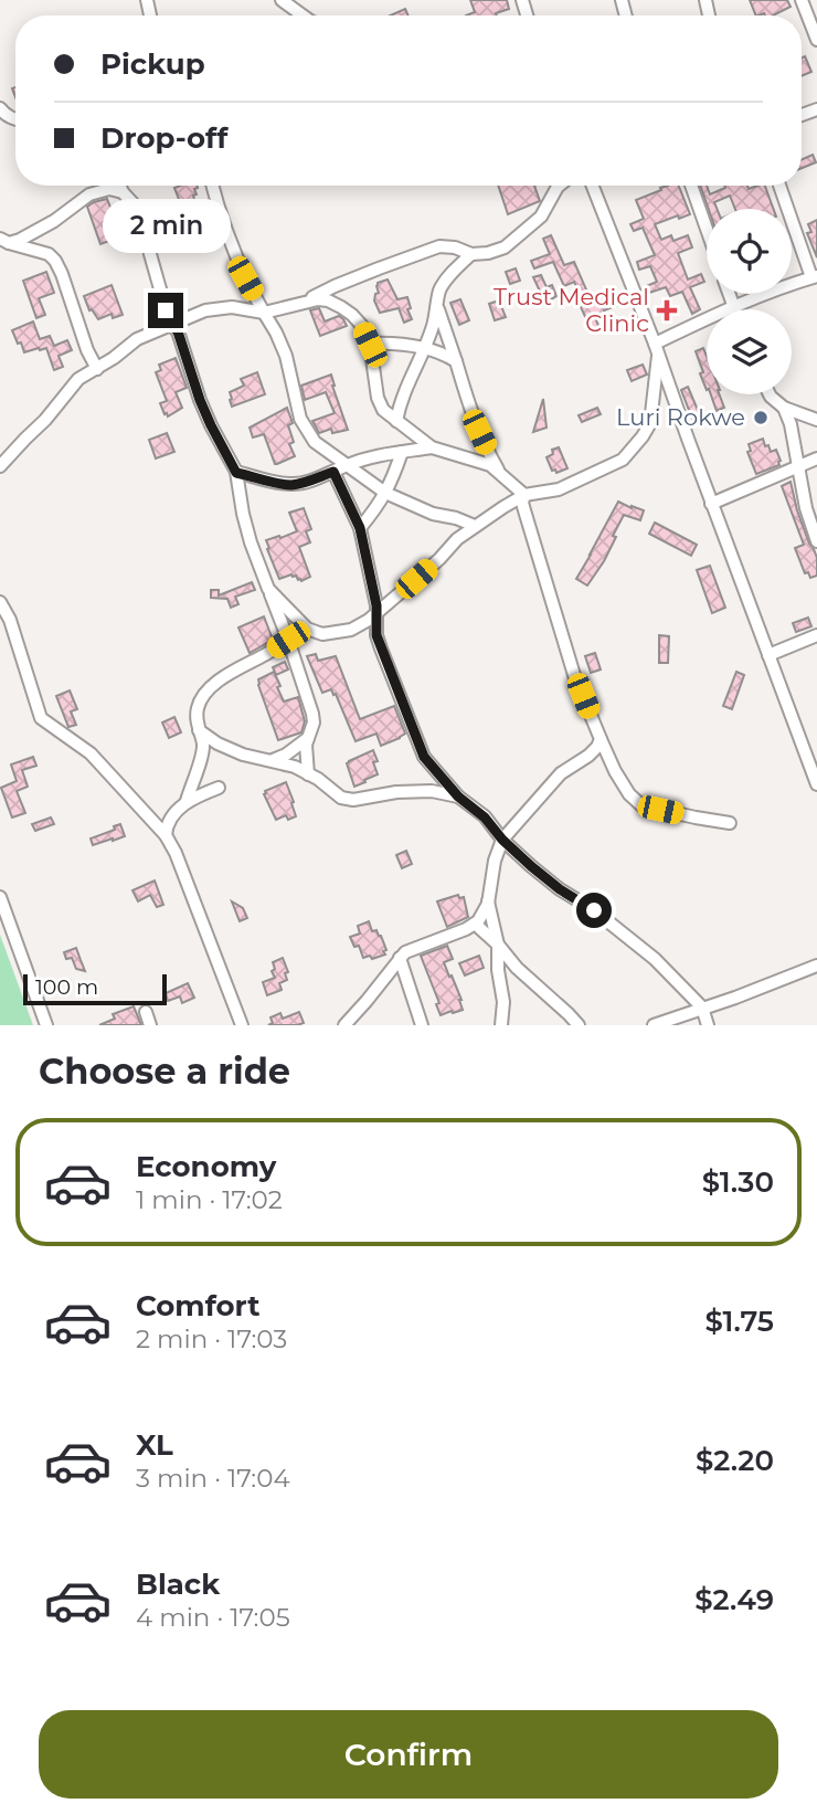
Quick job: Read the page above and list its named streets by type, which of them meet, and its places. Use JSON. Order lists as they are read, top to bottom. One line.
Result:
{"places":{"health":["Trust Medical Clinic"],"other":["Luri Rokwe"]},"scale_bar":"100 m","page":{"banner":["Pickup","Drop-off"],"bubble":"2 min","scale":"100 m","heading":"Choose a ride","list":[{"name":"Economy","note":"1 min · 17:02","value":"$1.30"},{"name":"Comfort","note":"2 min · 17:03","value":"$1.75"},{"name":"XL","note":"3 min · 17:04","value":"$2.20"},{"name":"Black","note":"4 min · 17:05","value":"$2.49"}],"buttons":"Confirm"}}
